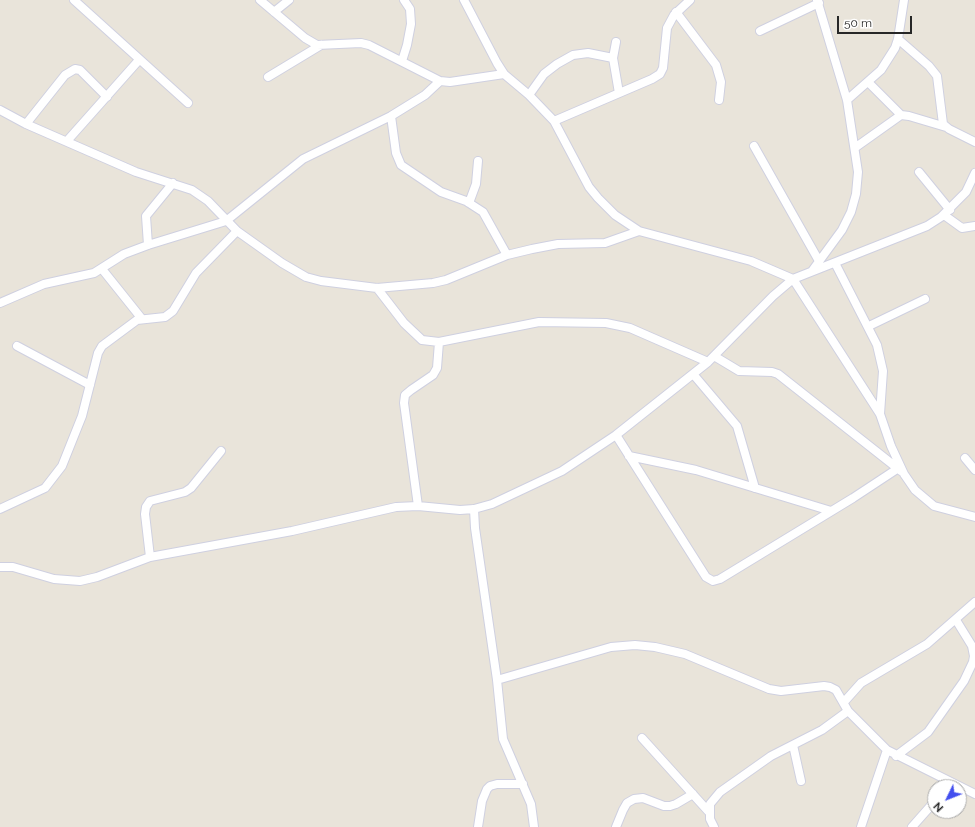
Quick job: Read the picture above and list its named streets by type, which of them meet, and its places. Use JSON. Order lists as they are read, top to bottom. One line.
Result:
{"scale_bar":"50 m","north":"bottom left"}
